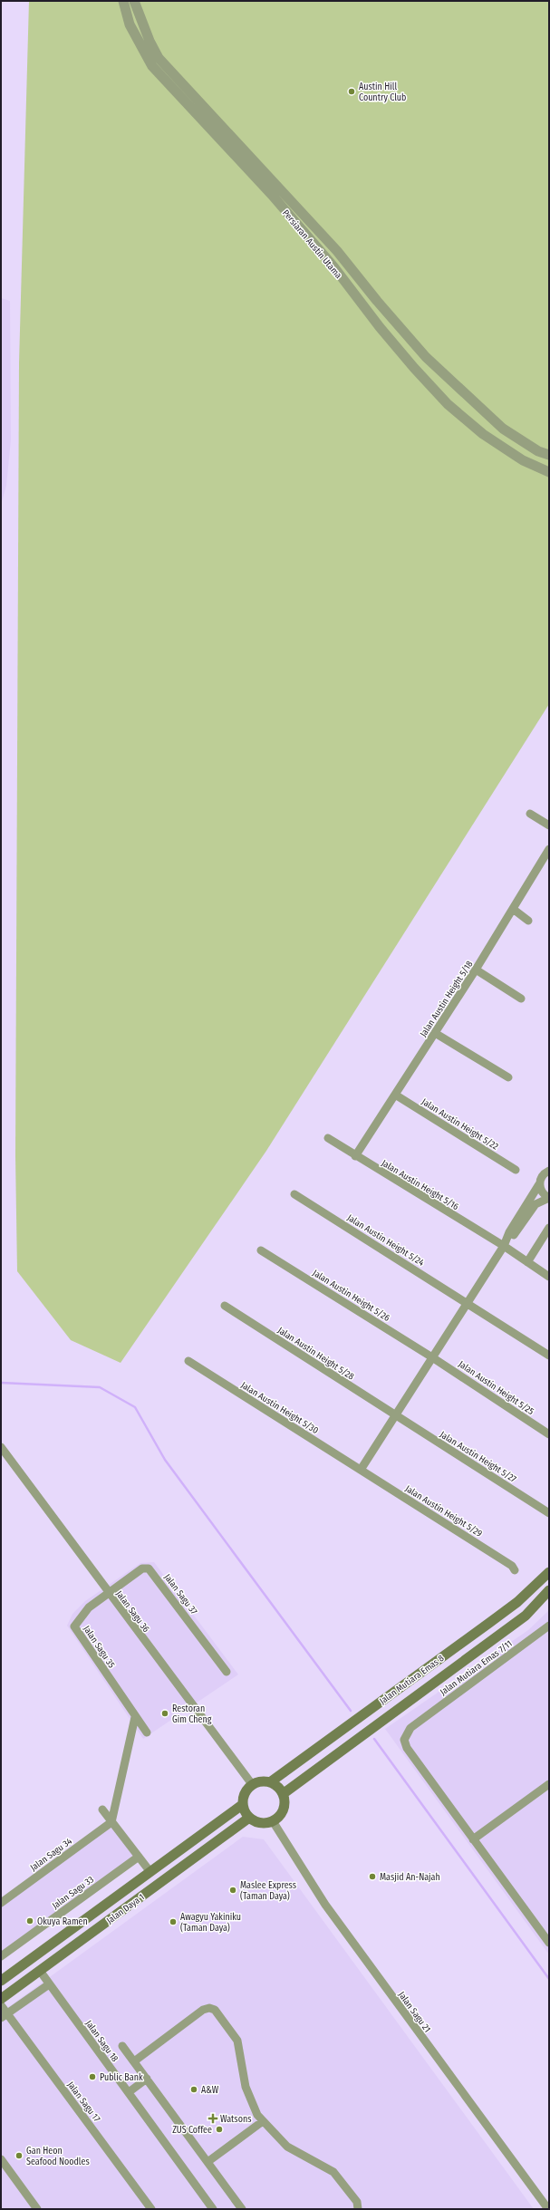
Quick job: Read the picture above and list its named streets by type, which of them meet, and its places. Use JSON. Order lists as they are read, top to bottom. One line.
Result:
{"streets":{"main road":["Jalan Mutiara Emas 8","Jalan Daya 1"],"street":["Persiaran Austin Utama","Jalan Austin Height 5/18","Jalan Austin Height 5/22","Jalan Austin Height 5/16","Jalan Austin Height 5/24","Jalan Austin Height 5/26","Jalan Austin Height 5/28","Jalan Austin Height 5/25","Jalan Austin Height 5/30","Jalan Austin Height 5/27","Jalan Austin Height 5/29","Jalan Sagu 37","Jalan Sagu 36","Jalan Sagu 35","Jalan Mutiara Emas 7/11","Jalan Sagu 34","Jalan Sagu 33","Jalan Sagu 21","Jalan Sagu 18","Jalan Sagu 17"]},"crossings":[["Jalan Austin Height 5/18","Jalan Austin Height 5/22"],["Jalan Austin Height 5/18","Jalan Austin Height 5/16"],["Jalan Austin Height 5/26","Jalan Austin Height 5/25"],["Jalan Austin Height 5/28","Jalan Austin Height 5/27"],["Jalan Austin Height 5/30","Jalan Austin Height 5/29"],["Jalan Sagu 37","Jalan Sagu 36"],["Jalan Sagu 37","Jalan Sagu 35"],["Jalan Sagu 36","Jalan Sagu 35"],["Jalan Sagu 36","Jalan Mutiara Emas 8"],["Jalan Sagu 36","Jalan Daya 1"],["Jalan Sagu 36","Jalan Sagu 21"],["Jalan Mutiara Emas 8","Jalan Daya 1"],["Jalan Mutiara Emas 8","Jalan Sagu 21"],["Jalan Daya 1","Jalan Sagu 21"],["Jalan Daya 1","Jalan Sagu 18"]],"places":{"other":["Austin Hill Country Club","Restoran Gim Cheng","Masjid An-Najah","Maslee Express (Taman Daya)","Okuya Ramen","Awagyu Yakiniku (Taman Daya)","Public Bank","A&W","ZUS Coffee","Gan Heon Seafood Noodles"],"health":["Watsons"]}}
